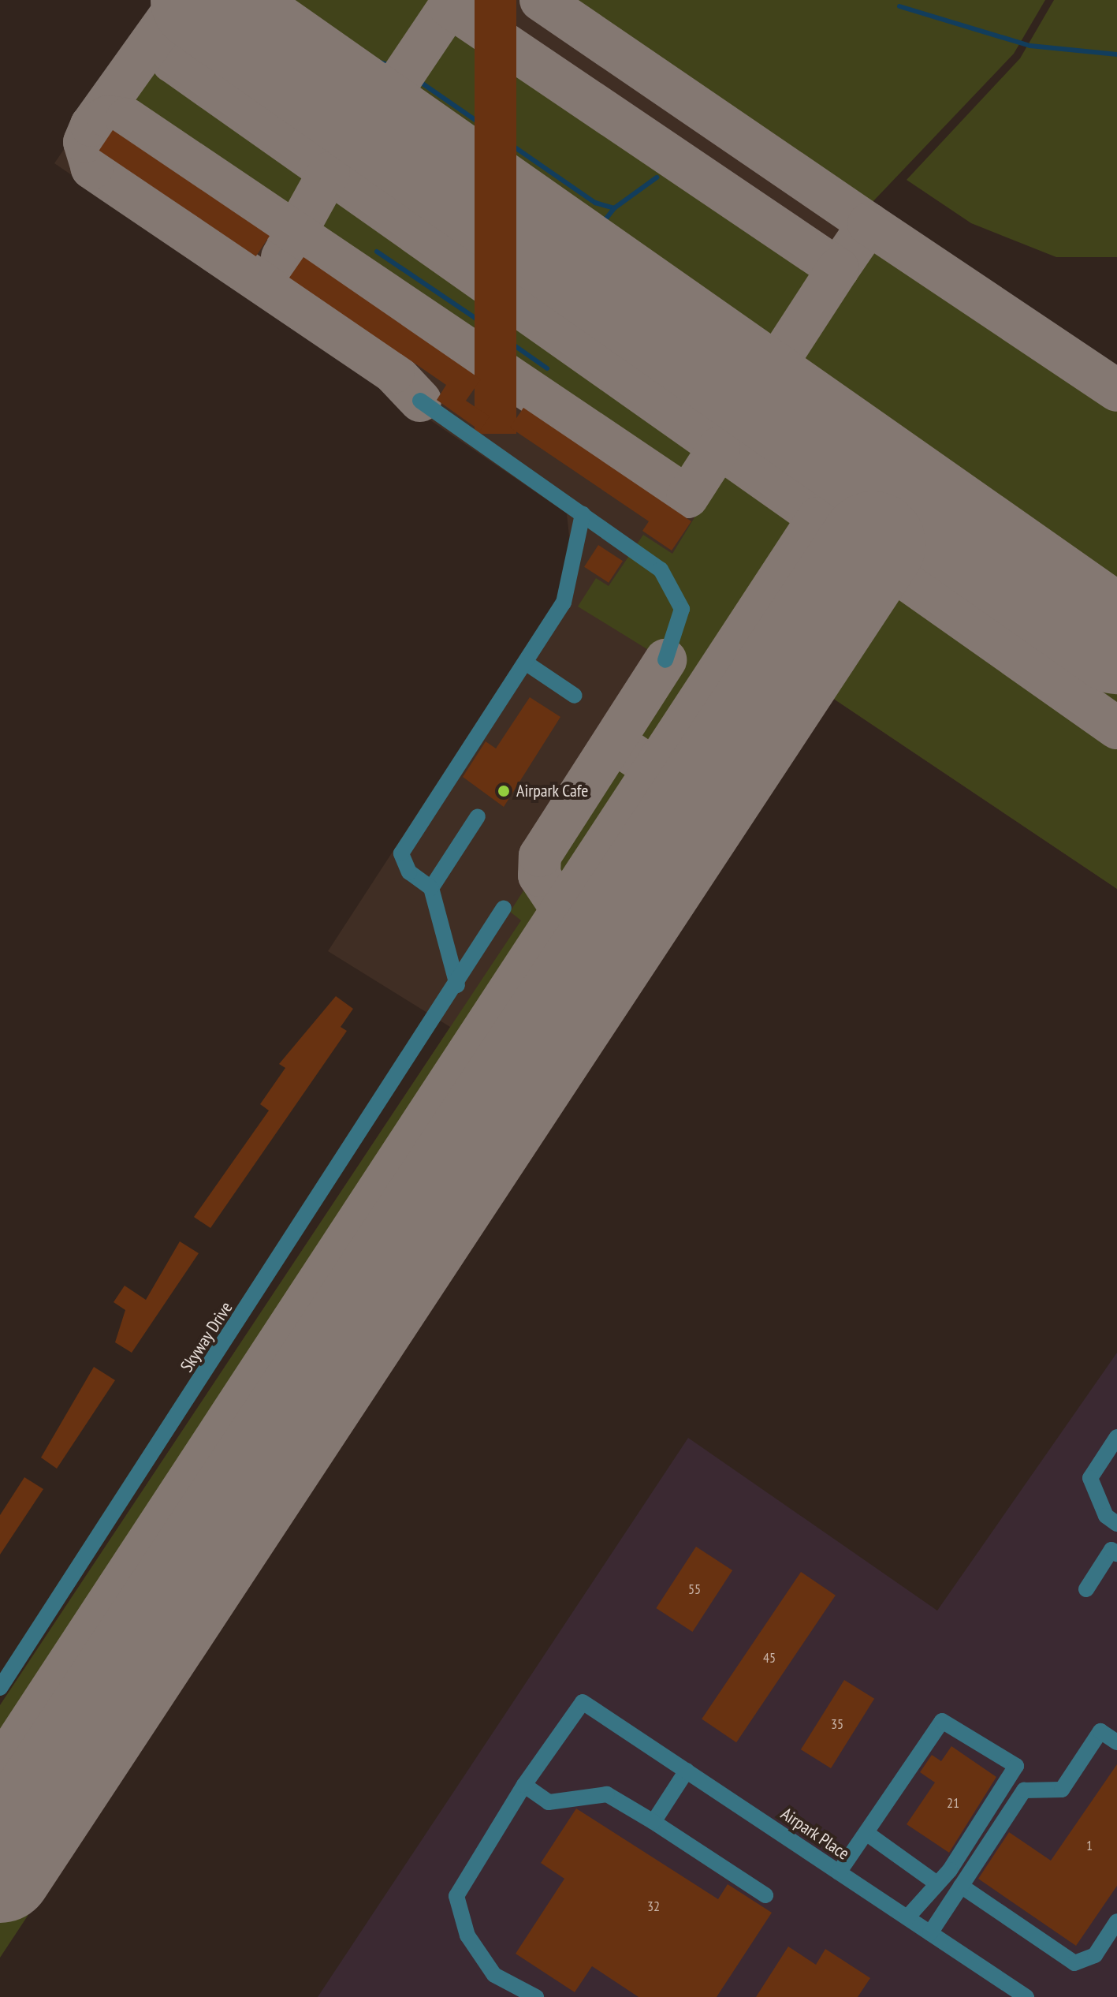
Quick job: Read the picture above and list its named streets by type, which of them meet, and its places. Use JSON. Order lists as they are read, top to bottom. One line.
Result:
{"streets":{"street":["Skyway Drive","Airpark Place"]},"places":["Airpark Cafe"],"house_numbers":["55","45","35","21","1","32"]}
